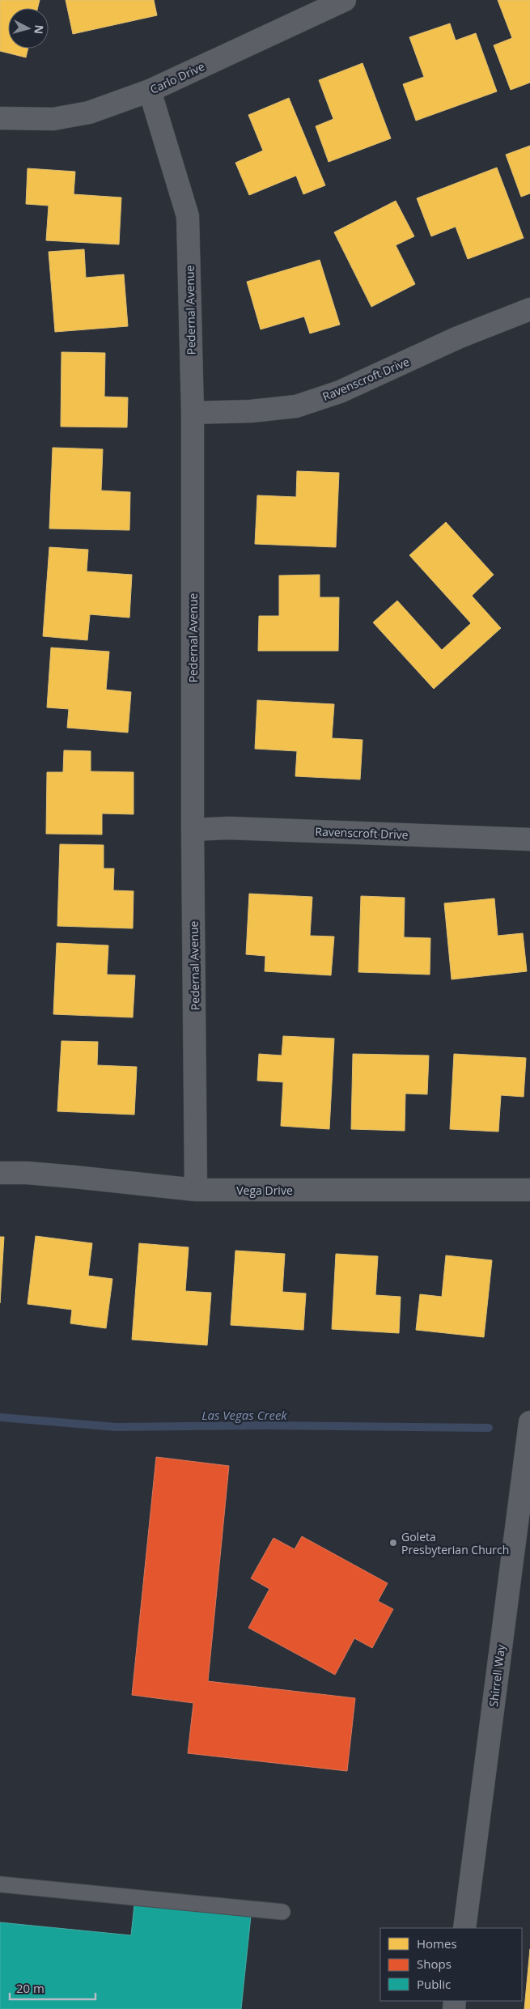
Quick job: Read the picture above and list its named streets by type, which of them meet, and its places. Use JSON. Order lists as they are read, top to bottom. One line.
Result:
{"streets":{"street":["Carlo Drive","Pedernal Avenue","Ravenscroft Drive","Vega Drive","Shirrell Way"]},"crossings":[["Carlo Drive","Pedernal Avenue"],["Pedernal Avenue","Ravenscroft Drive"],["Pedernal Avenue","Vega Drive"]],"water":["Las Vegas Creek"],"places":["Goleta Presbyterian Church"],"legend":["Homes","Shops","Public"],"scale_bar":"20 m","north":"right"}
